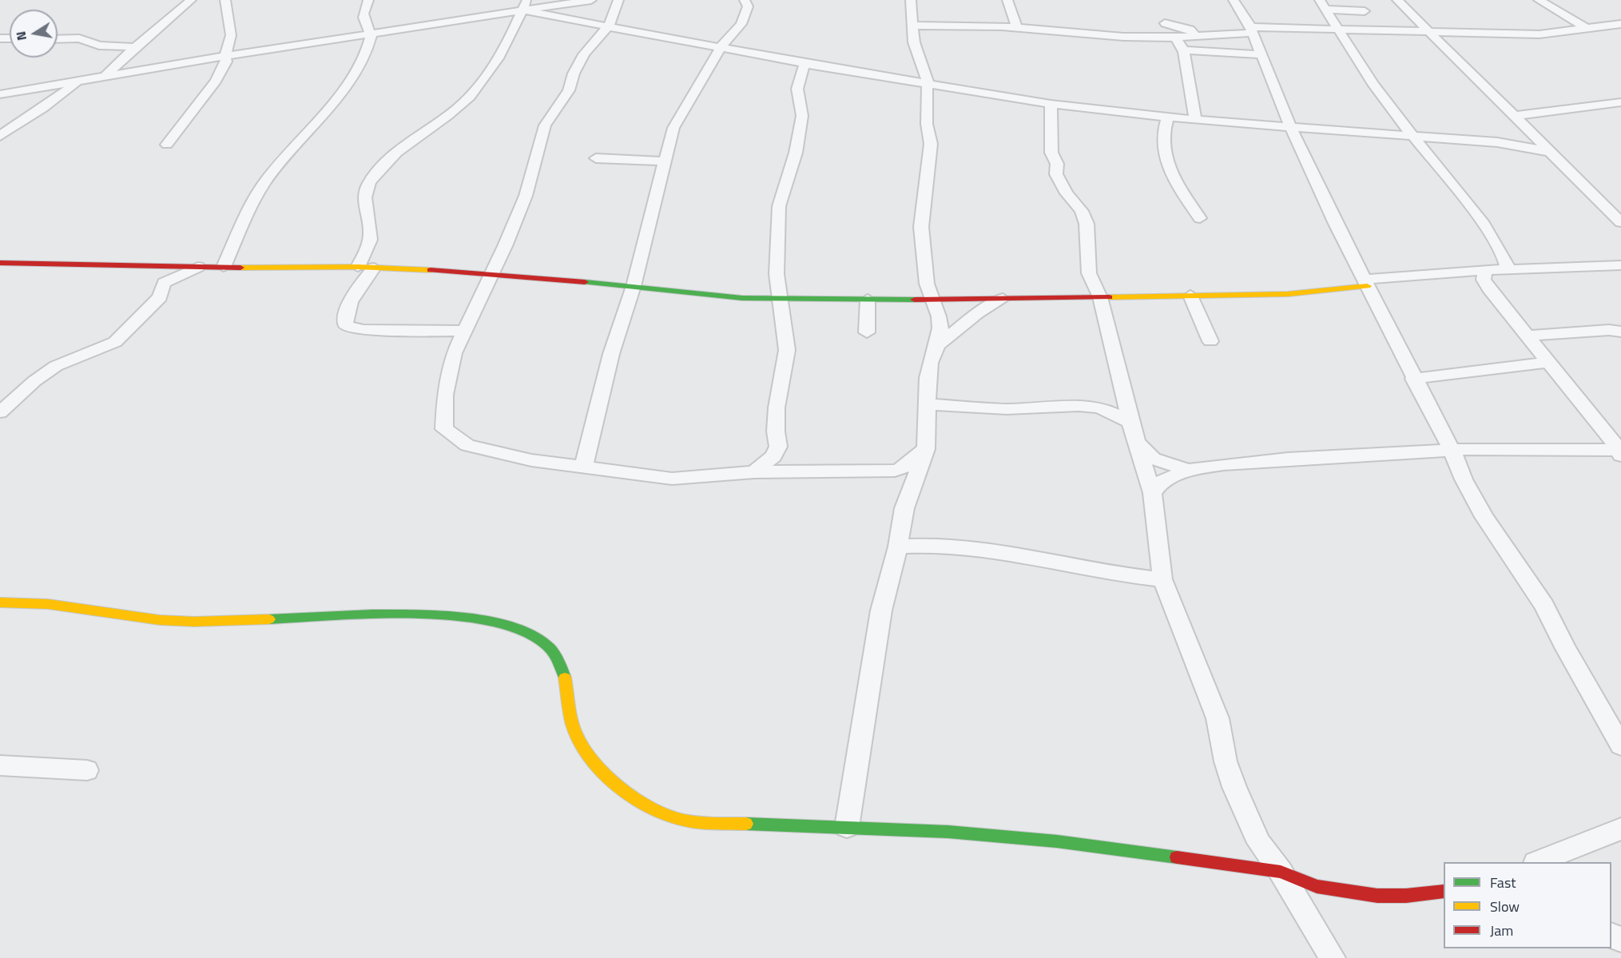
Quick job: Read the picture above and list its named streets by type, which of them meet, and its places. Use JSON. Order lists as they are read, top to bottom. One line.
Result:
{"legend":["Fast","Slow","Jam"],"north":"left"}
